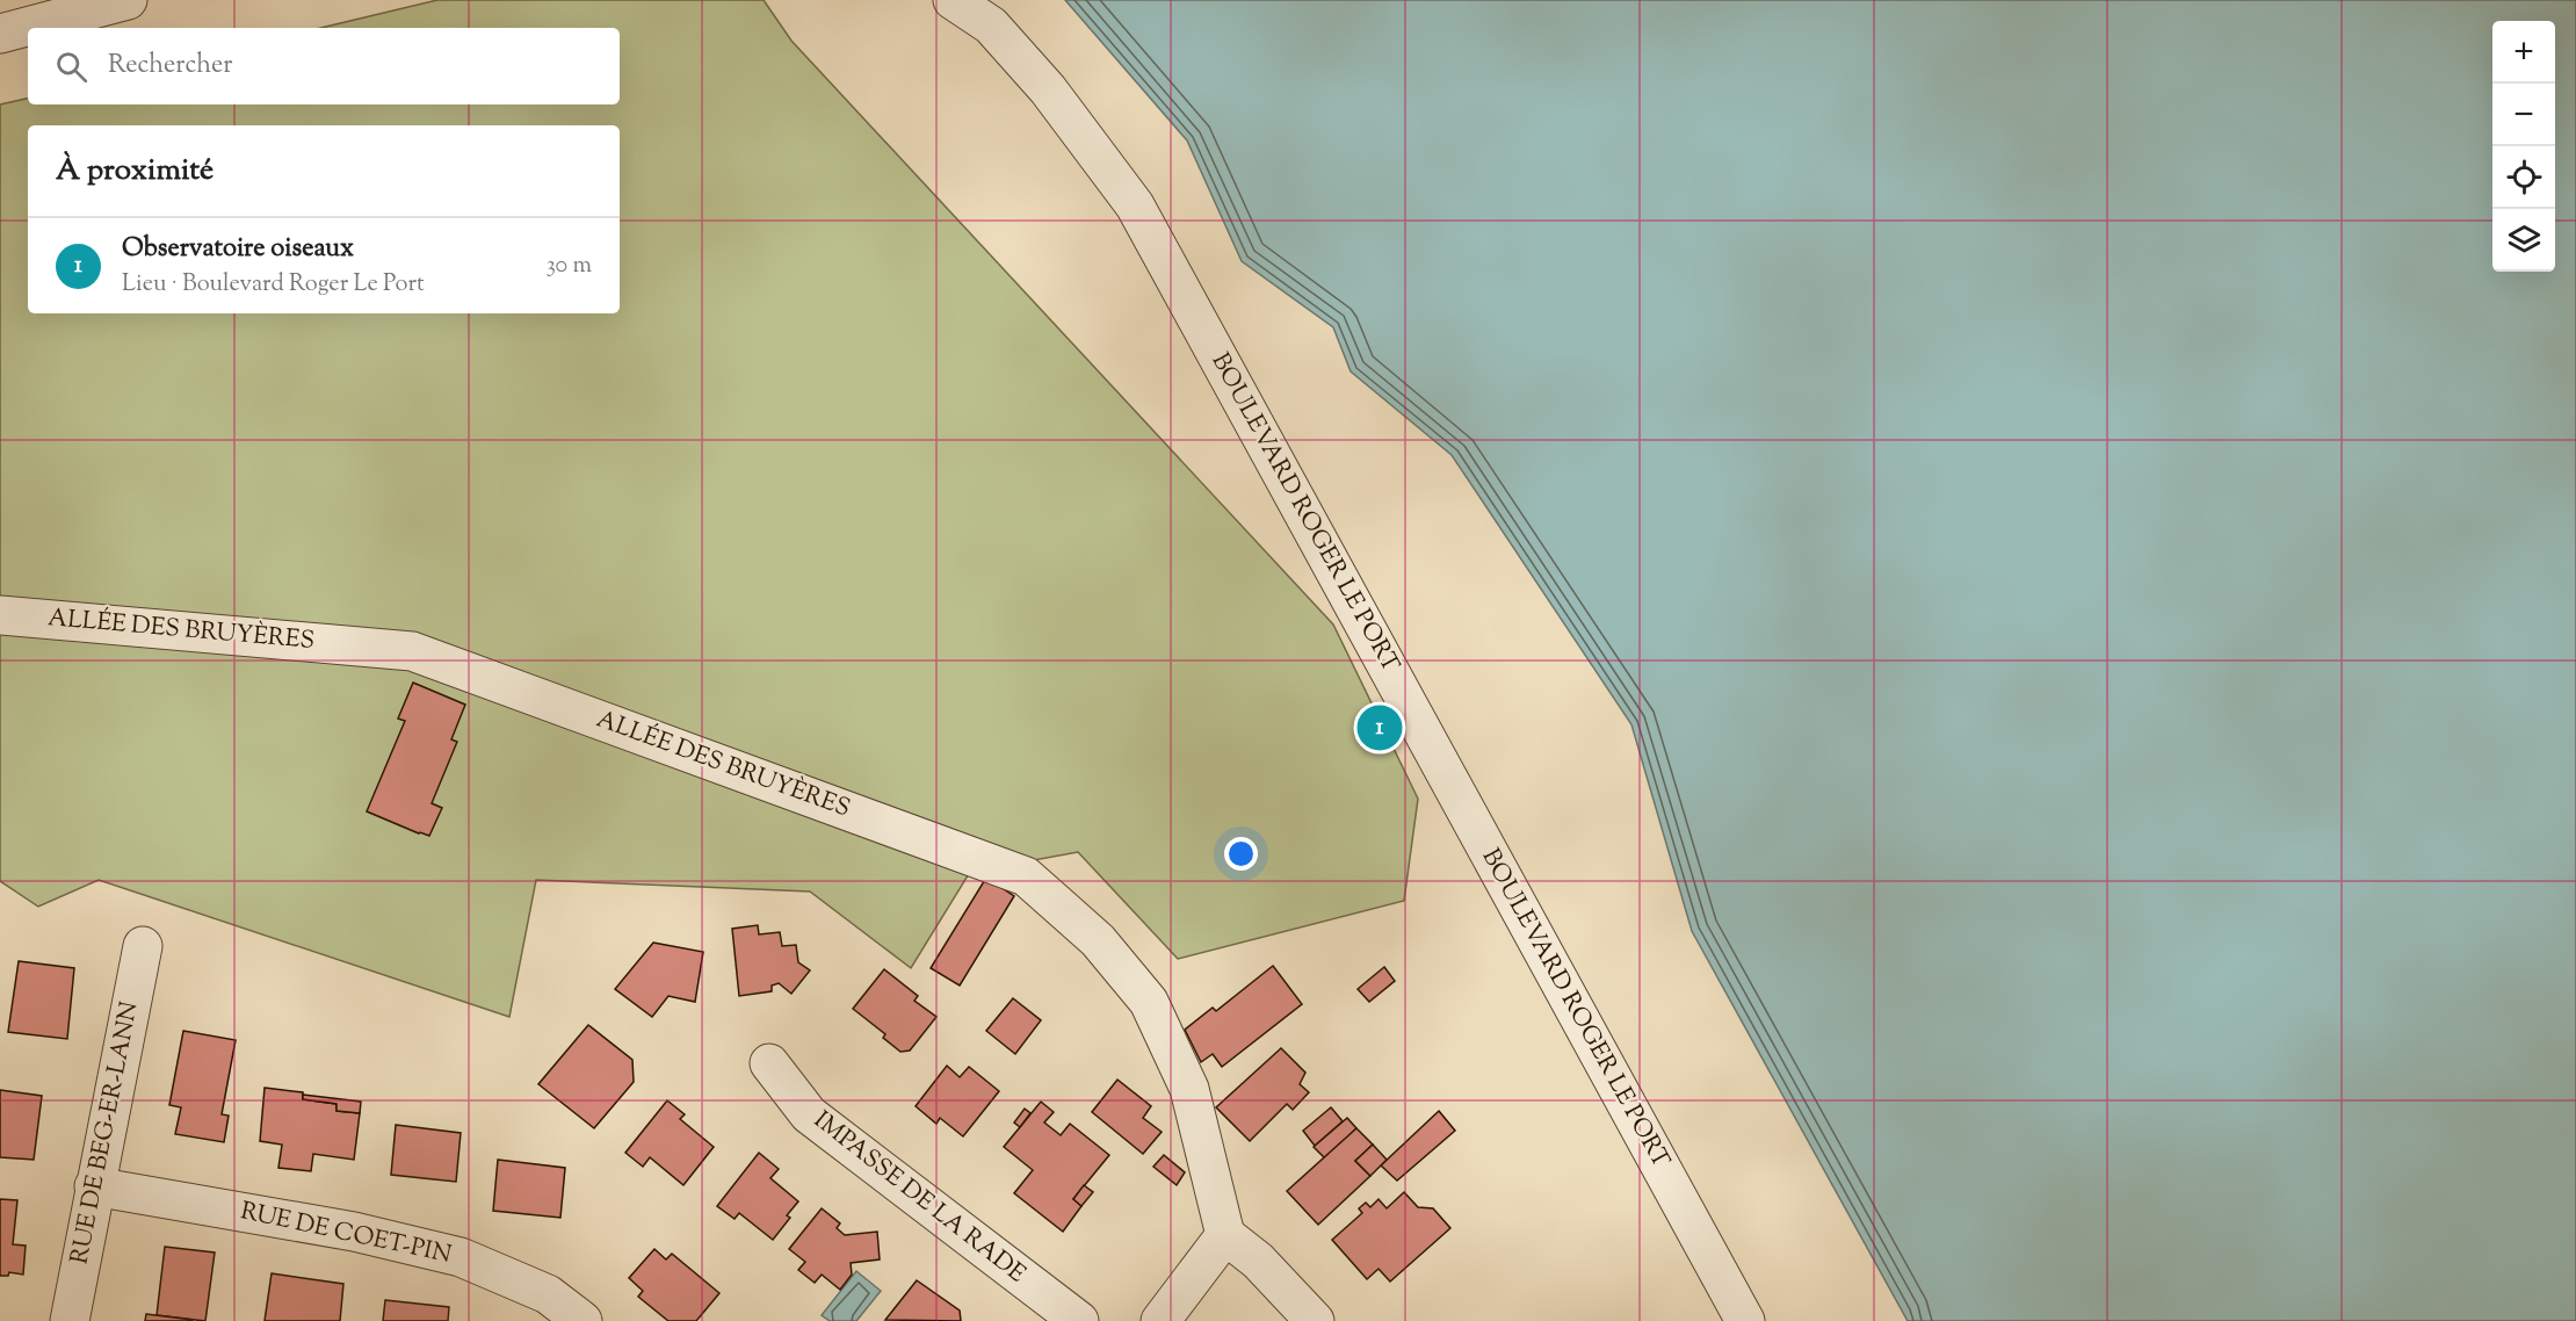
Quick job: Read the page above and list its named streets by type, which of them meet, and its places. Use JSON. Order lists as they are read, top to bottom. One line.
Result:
{"streets":{"street":["BOULEVARD ROGER LE PORT","ALLÉE DES BRUYÈRES","RUE DE BEG-ER-LANN","IMPASSE DE LA RADE","RUE DE COET-PIN"]},"crossings":[["RUE DE BEG-ER-LANN","RUE DE COET-PIN"]],"page":{"map_buttons":["+","−"],"search":"Rechercher","heading":"À proximité","list":[{"mark":"1","name":"Observatoire oiseaux","note":"Lieu · Boulevard Roger Le Port","value":"30 m"}],"pins":"1"}}
